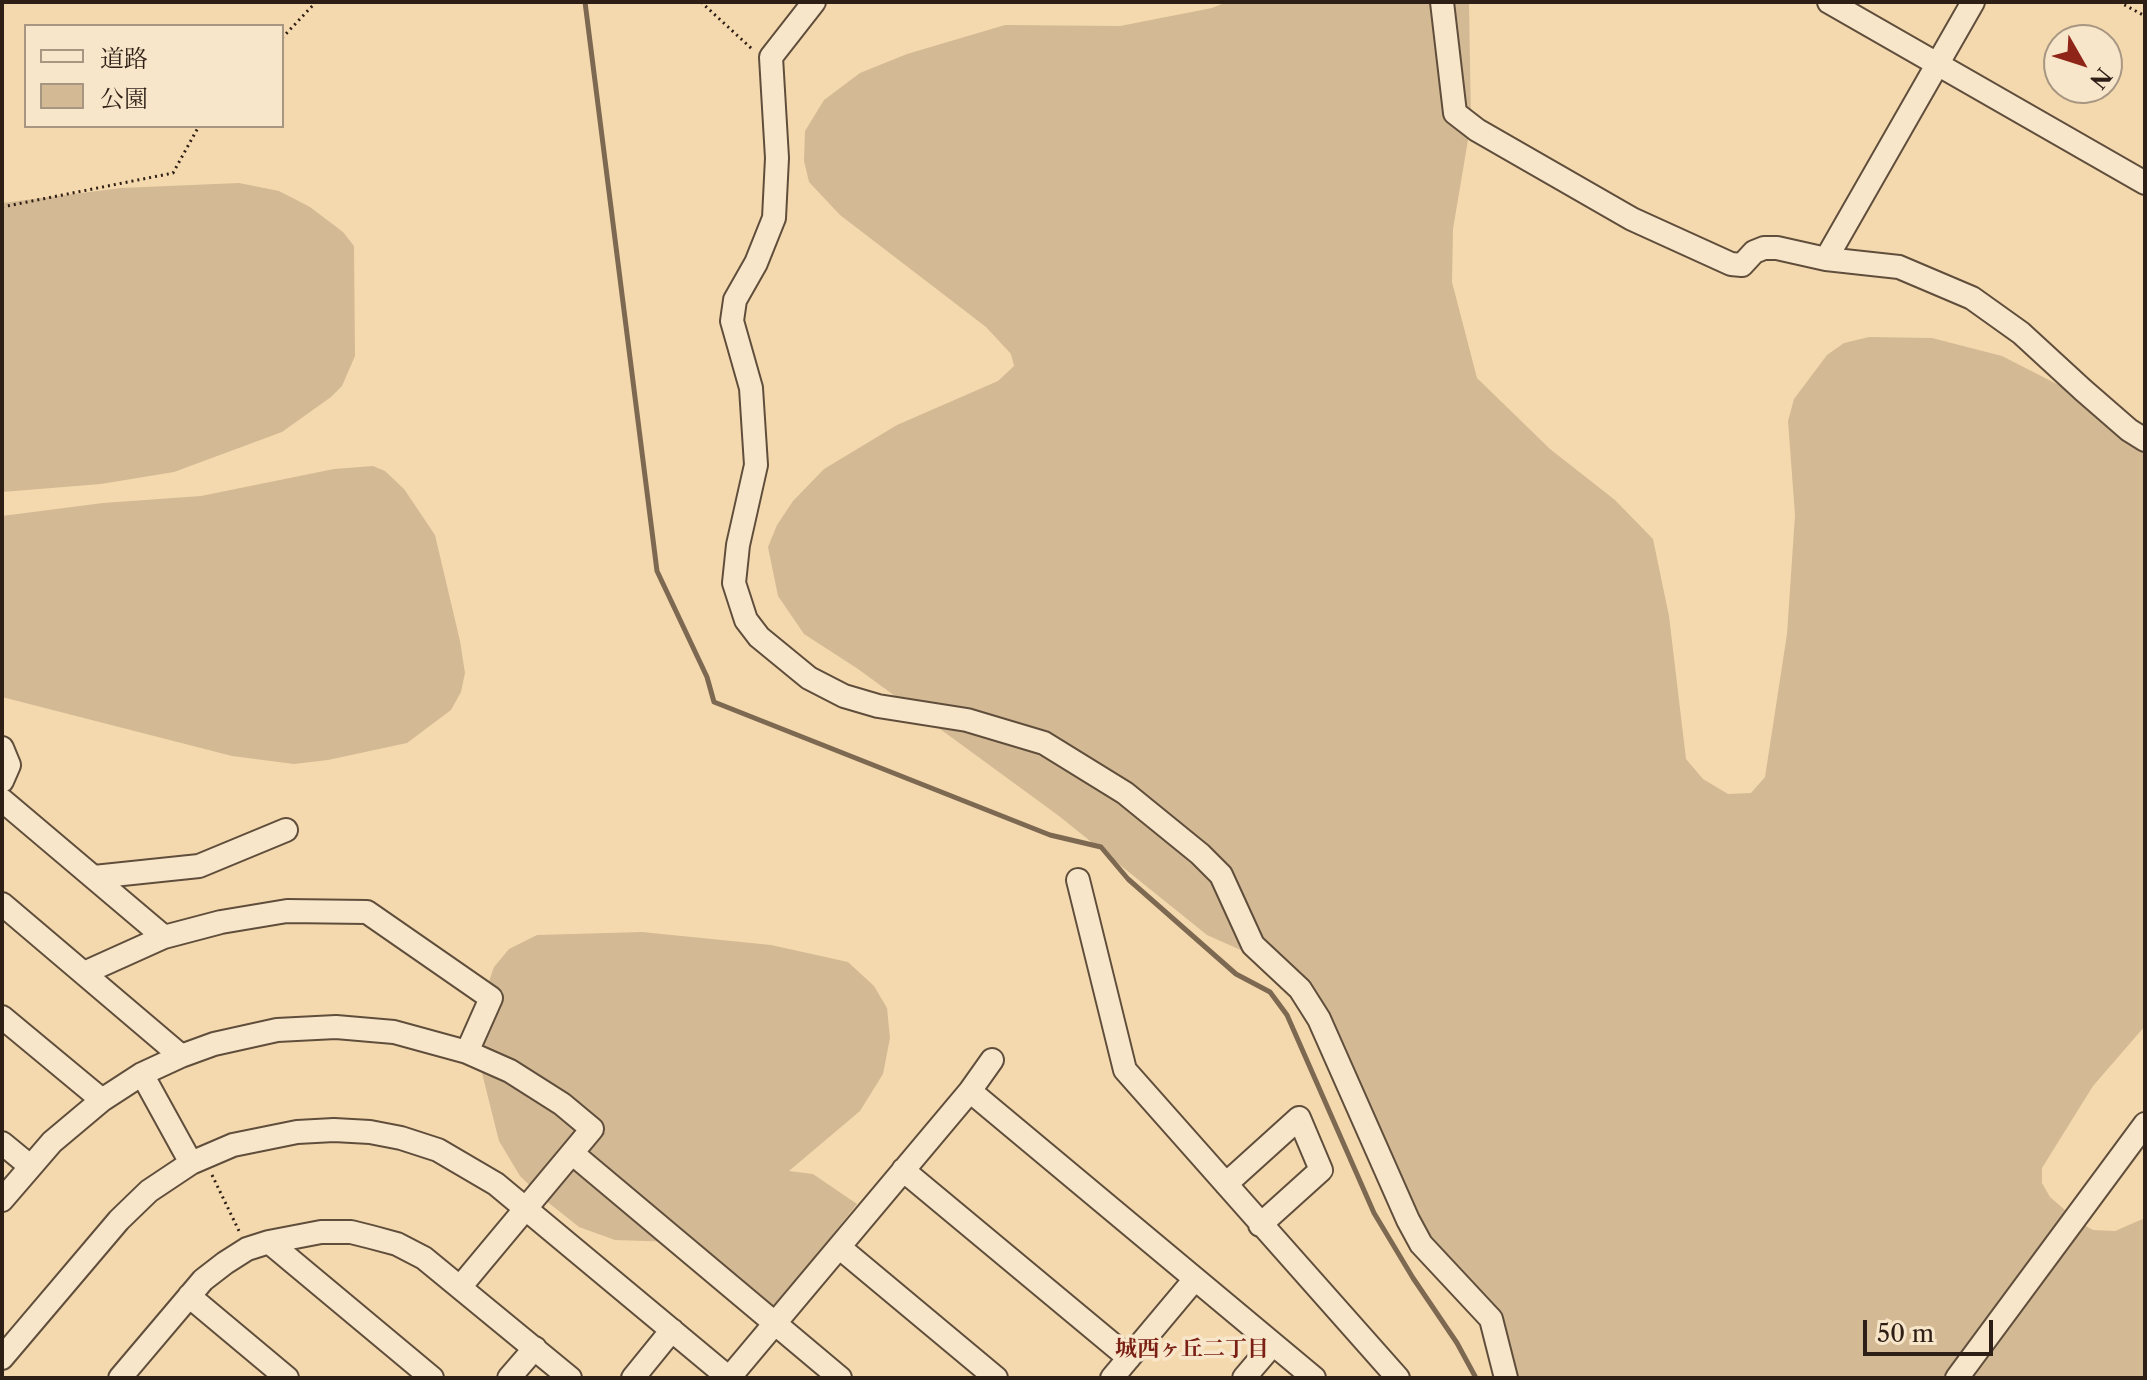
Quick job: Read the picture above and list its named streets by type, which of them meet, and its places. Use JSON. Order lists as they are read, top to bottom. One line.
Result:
{"districts":["城西ヶ丘二丁目"],"legend":["道路","公園"],"scale_bar":"50 m","north":"bottom right"}
